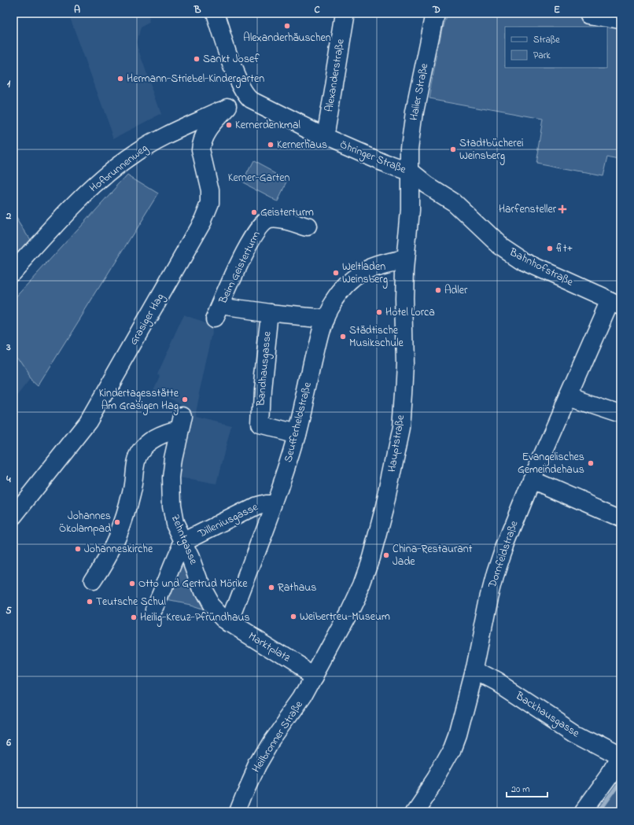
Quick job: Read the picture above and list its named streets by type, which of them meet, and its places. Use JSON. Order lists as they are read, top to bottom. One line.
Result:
{"streets":{"street":["Alexanderstraße","Haller Straße","Öhringer Straße","Hofbrunnenweg","Beim Geisterturm","Bahnhofstraße","Grasiger Hag","Bandhausgasse","Seufferheldstraße","Hauptstraße","Dilleniusgasse","Zehntgasse","Dornfeldstraße","Marktplatz","Backhausgasse","Heilbronner Straße"]},"crossings":[["Alexanderstraße","Öhringer Straße"],["Haller Straße","Öhringer Straße"],["Haller Straße","Bahnhofstraße"],["Haller Straße","Hauptstraße"],["Öhringer Straße","Hofbrunnenweg"],["Öhringer Straße","Bahnhofstraße"],["Öhringer Straße","Hauptstraße"],["Hofbrunnenweg","Grasiger Hag"],["Beim Geisterturm","Bandhausgasse"],["Bahnhofstraße","Hauptstraße"],["Bahnhofstraße","Dornfeldstraße"],["Bandhausgasse","Seufferheldstraße"],["Seufferheldstraße","Hauptstraße"],["Seufferheldstraße","Dilleniusgasse"],["Seufferheldstraße","Zehntgasse"],["Seufferheldstraße","Marktplatz"],["Hauptstraße","Marktplatz"],["Hauptstraße","Heilbronner Straße"],["Dilleniusgasse","Zehntgasse"],["Zehntgasse","Marktplatz"],["Dornfeldstraße","Backhausgasse"]],"parks":["Kerner-Garten"],"places":{"other":["Alexanderhäuschen","Sankt Josef","Hermann-Striebel-Kindergarten","Kernerdenkmal","Kernerhaus","Stadtbücherei Weinsberg","Geisterturm","fit+","Weltladen Weinsberg","Adler","Hotel Lorca","Städtische Musikschule","Kindertagesstätte Am Grasigen Hag","Evangelisches Gemeindehaus","Johannes Ökolampad","Johanneskirche","China-Restaurant Jade","Otto und Gertrud Mörike","Rathaus","Teutsche Schul","Weibertreu-Museum","Heilig-Kreuz-Pfründhaus"],"health":["Harfensteller"]},"legend":["Straße","Park"],"scale_bar":"20 m","grid":{"columns":["A","B","C","D","E"],"rows":["1","2","3","4","5","6"]}}
